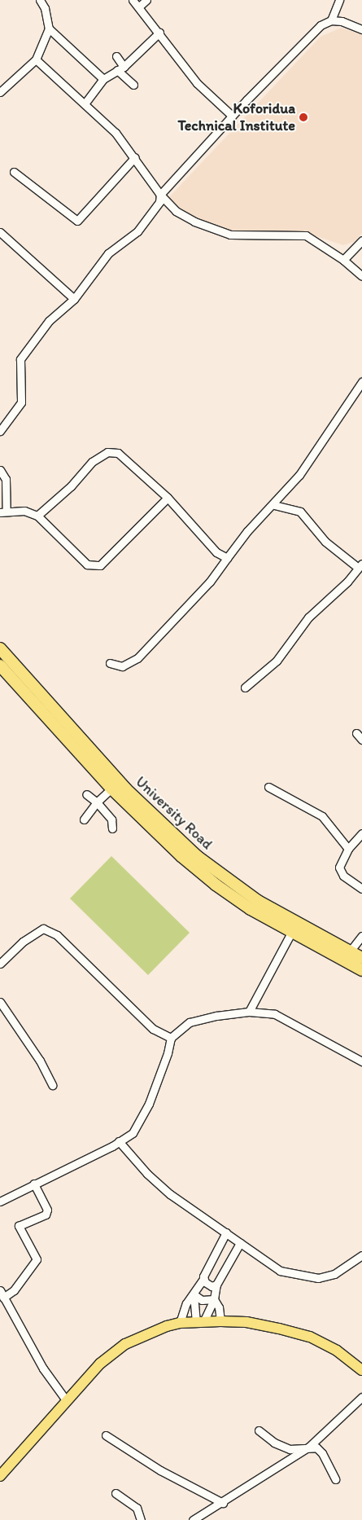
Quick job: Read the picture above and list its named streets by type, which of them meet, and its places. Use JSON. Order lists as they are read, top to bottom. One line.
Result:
{"streets":{"highway":["University Road"]},"places":["Koforidua Technical Institute"]}
